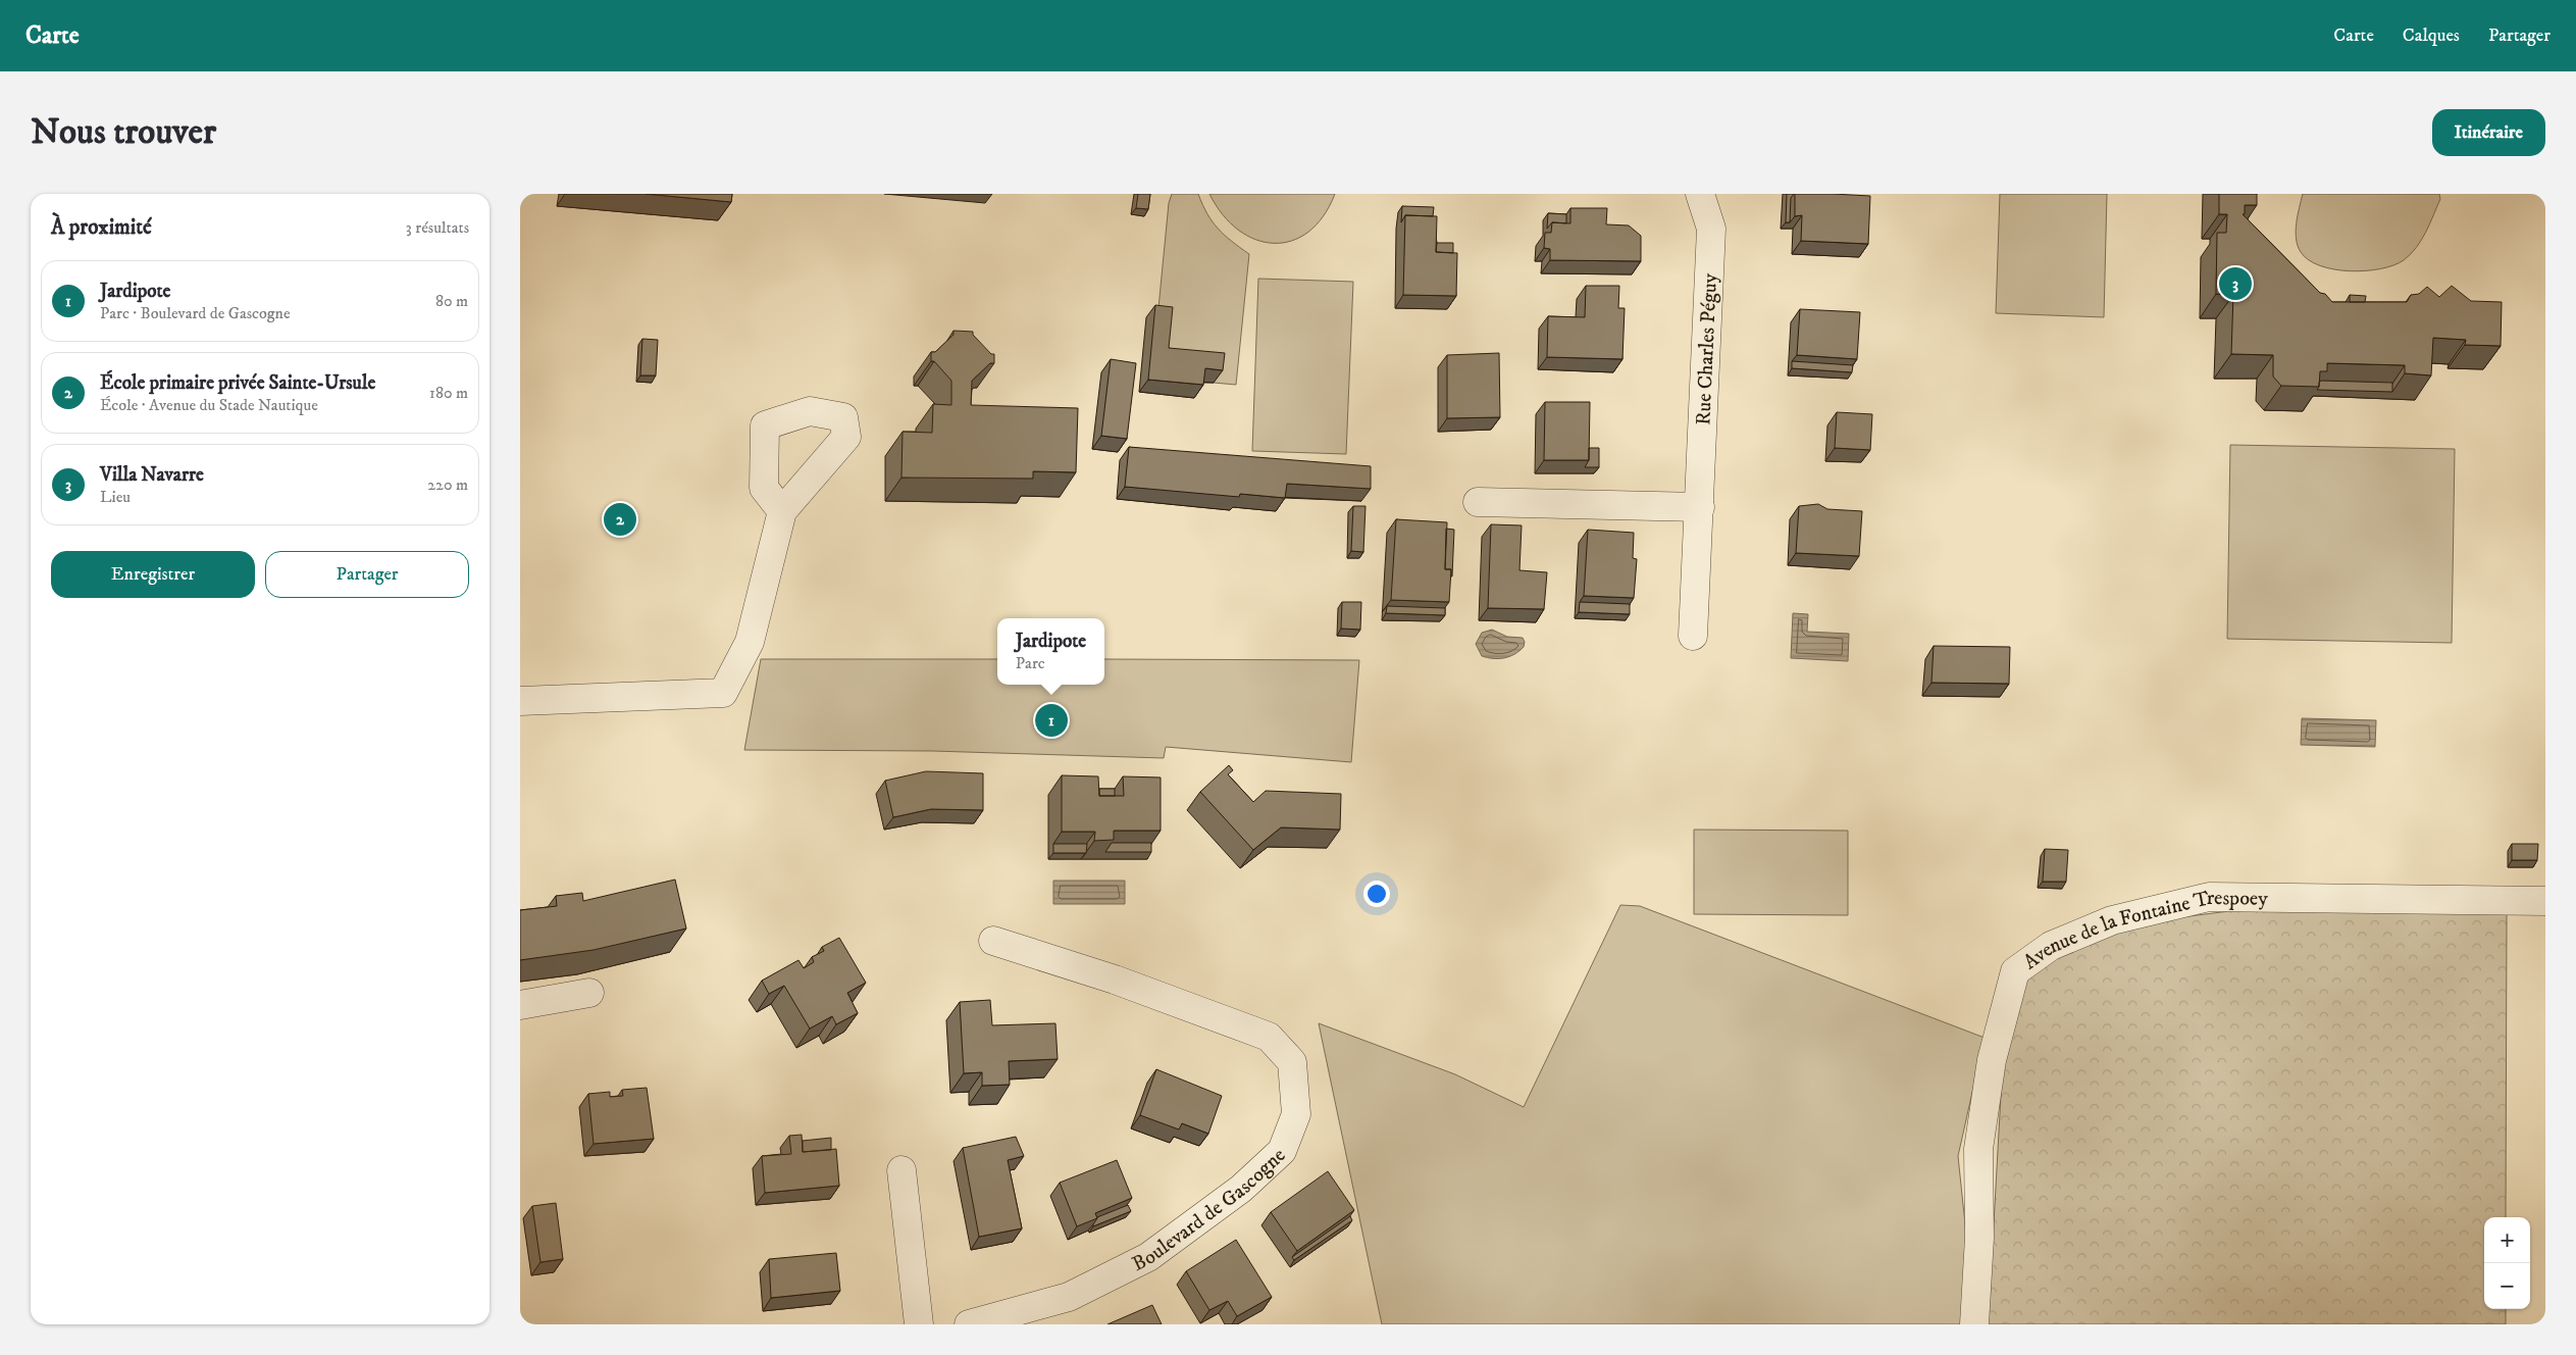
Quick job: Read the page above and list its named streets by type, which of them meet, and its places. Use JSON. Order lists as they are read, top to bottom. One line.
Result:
{"streets":{"street":["Rue Charles Péguy","Avenue de la Fontaine Trespoey","Boulevard de Gascogne"]},"page":{"header":"Carte","nav":["Carte","Calques","Partager"],"buttons":["Itinéraire",["Enregistrer","Partager"]],"title":"Nous trouver","heading":["À proximité","3 résultats"],"list":[{"mark":"1","name":"Jardipote","note":"Parc · Boulevard de Gascogne","value":"80 m"},{"mark":"2","name":"École primaire privée Sainte-Ursule","note":"École · Avenue du Stade Nautique","value":"180 m"},{"mark":"3","name":"Villa Navarre","note":"Lieu","value":"220 m"}],"pins":["3","2","1"],"popup":["Jardipote","Parc"],"map_buttons":["+","−"]}}
